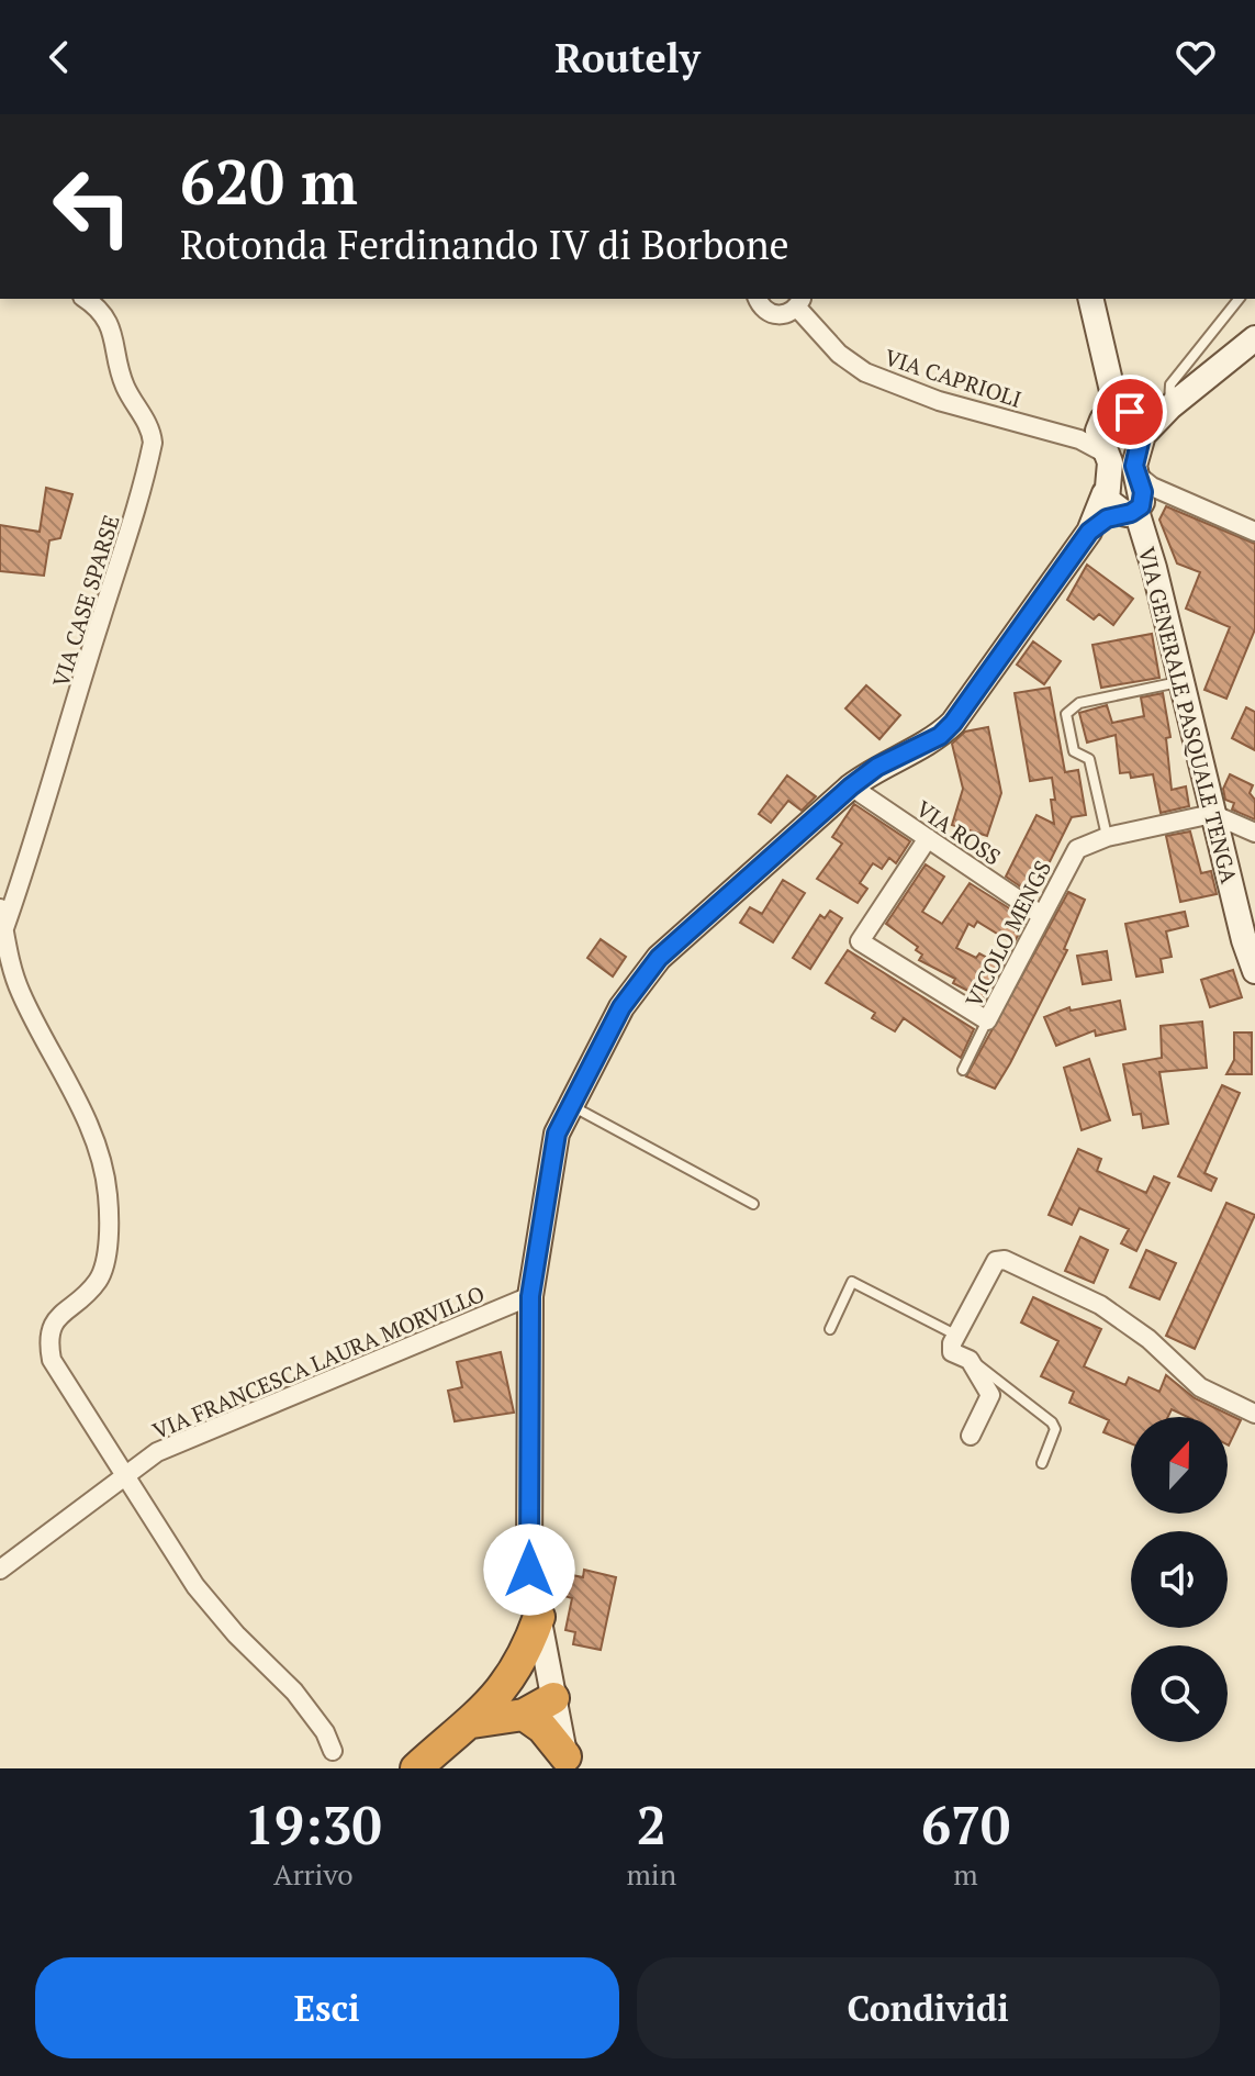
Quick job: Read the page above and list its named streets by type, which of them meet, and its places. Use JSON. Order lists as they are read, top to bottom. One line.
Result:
{"streets":{"street":["VIA CAPRIOLI","VIA CASE SPARSE","VIA GENERALE PASQUALE TENGA","VIA ROSS","VICOLO MENGS","VIA FRANCESCA LAURA MORVILLO"]},"crossings":[["VIA GENERALE PASQUALE TENGA","VICOLO MENGS"],["VIA ROSS","VICOLO MENGS"]],"north":"top","page":{"header":"Routely","turn":["620 m","Rotonda Ferdinando IV di Borbone"],"eta":["19:30","Arrivo","2","min","670","m"],"buttons":["Esci","Condividi"]}}
